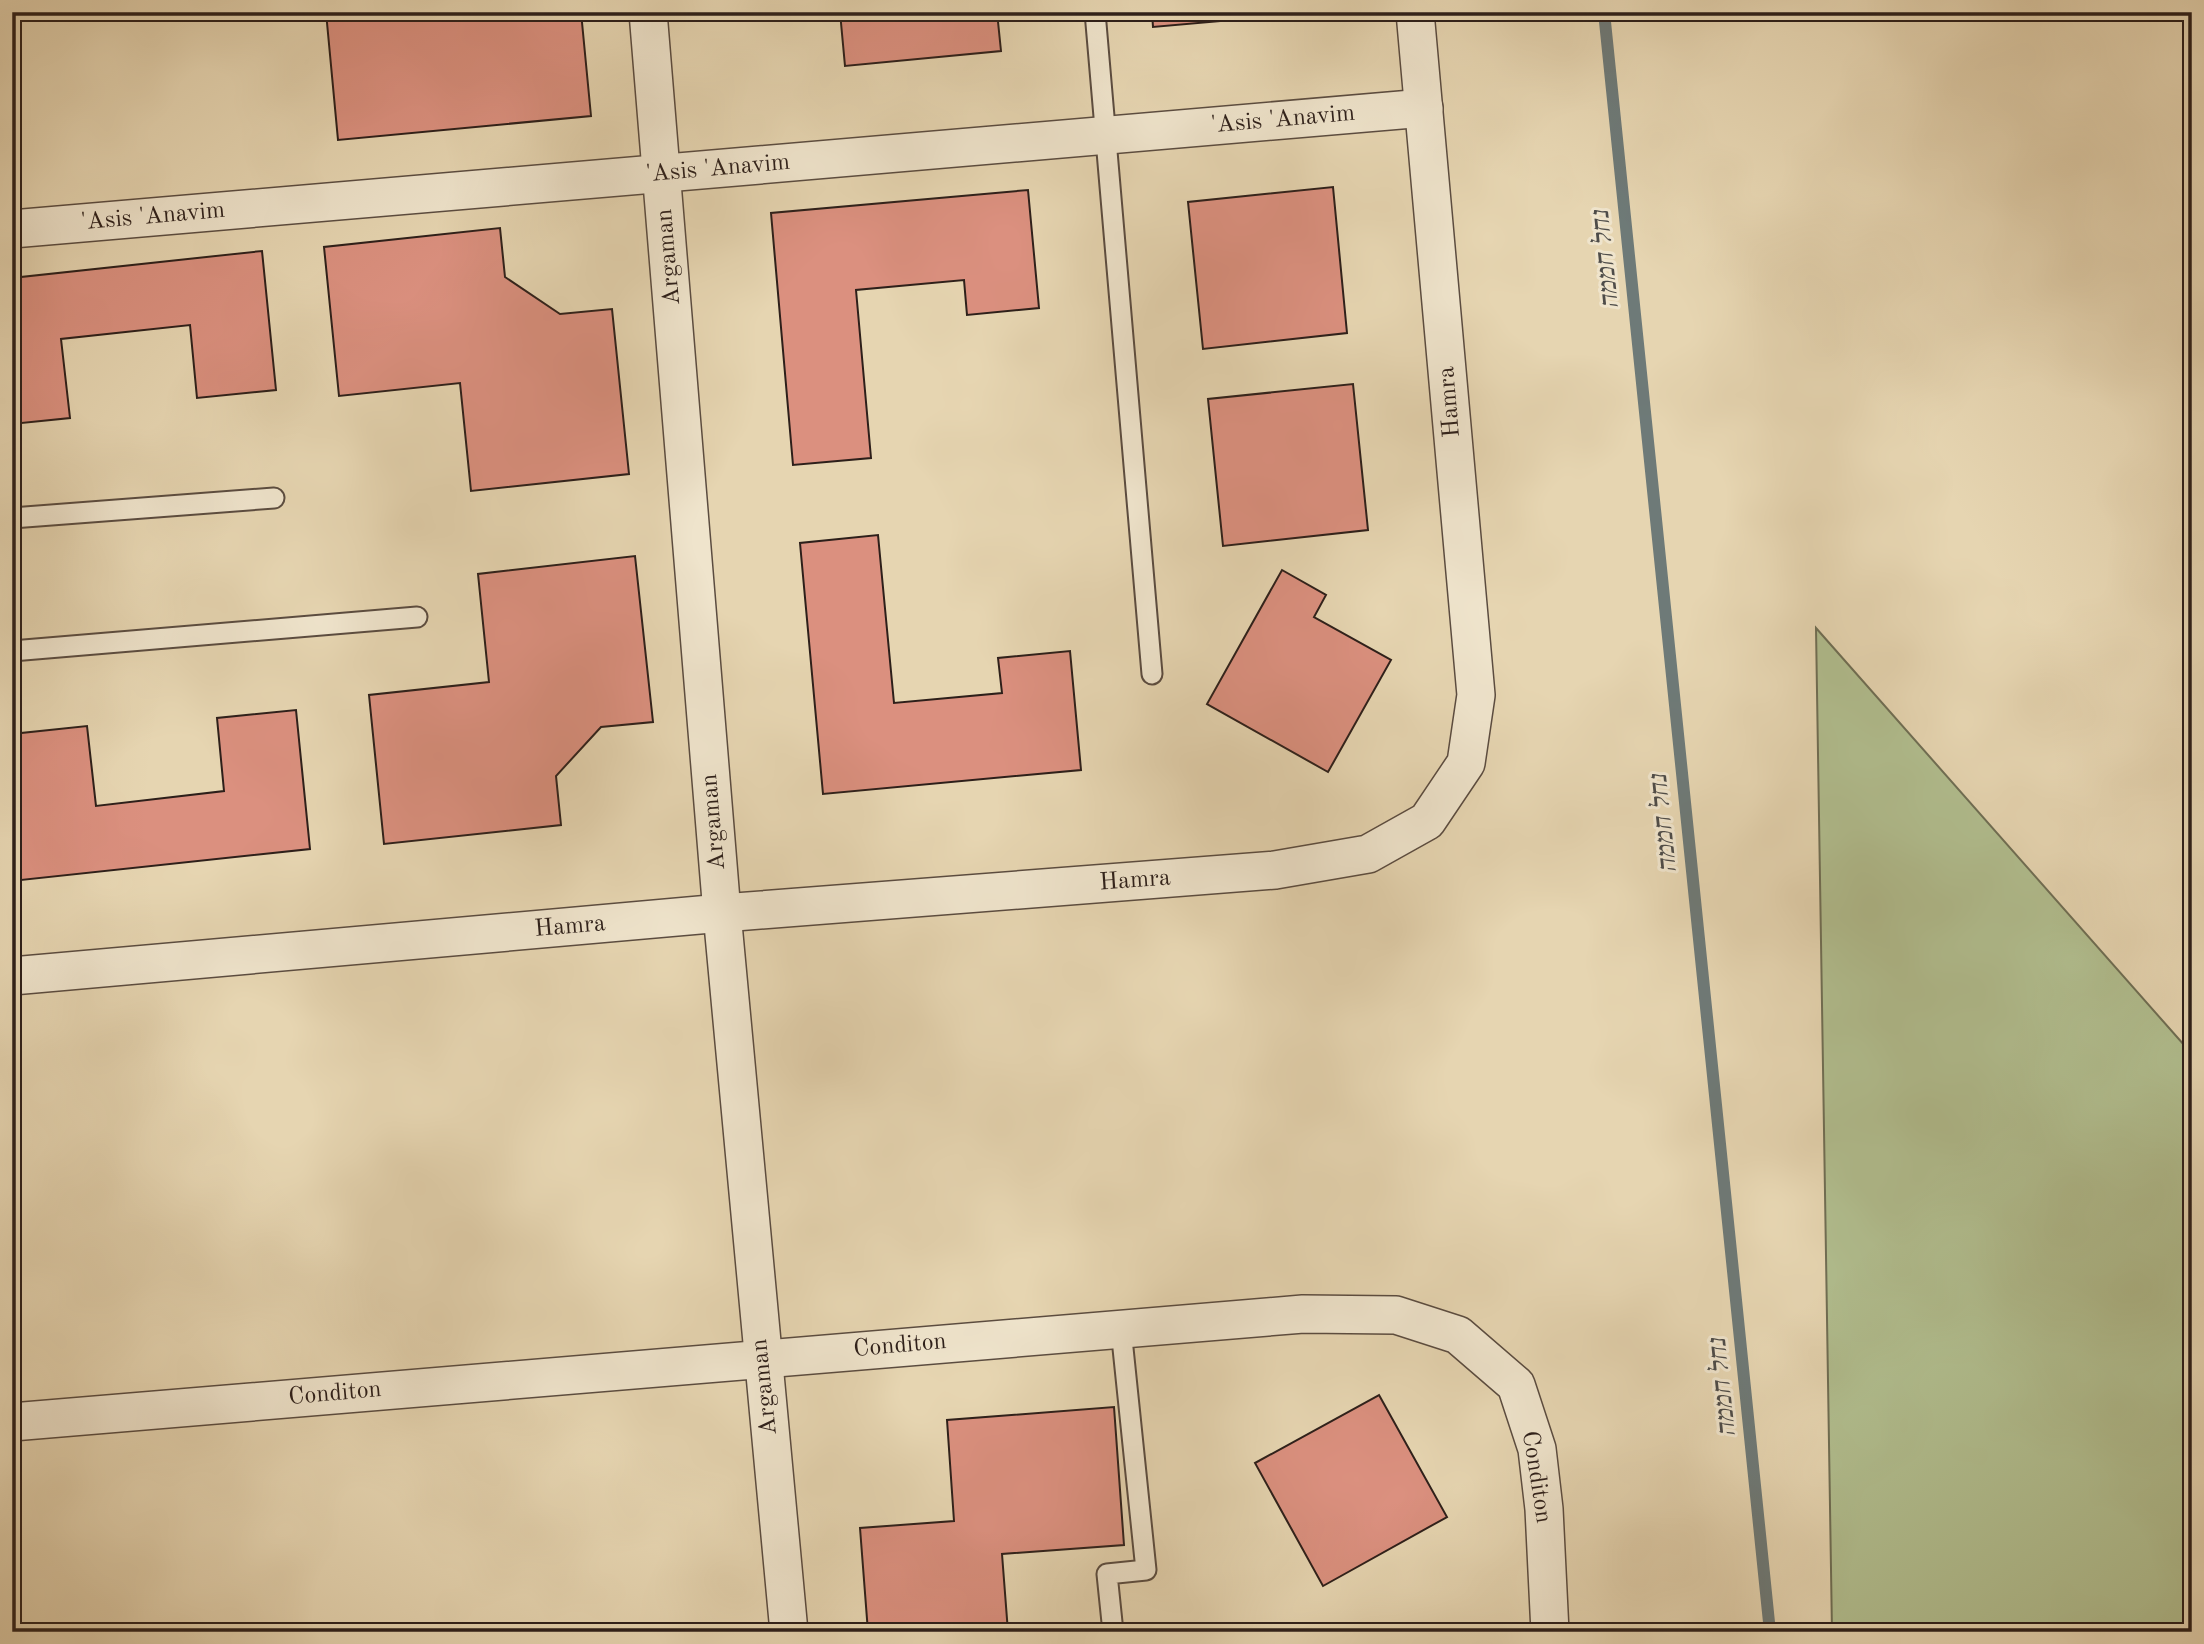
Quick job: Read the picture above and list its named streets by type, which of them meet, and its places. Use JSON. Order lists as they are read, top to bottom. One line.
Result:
{"streets":{"street":["'Asis 'Anavim","Argaman","Hamra","Conditon"]},"crossings":[["'Asis 'Anavim","Argaman"],["'Asis 'Anavim","Hamra"],["Argaman","Hamra"],["Argaman","Conditon"]],"water":["נחל חממה"]}
